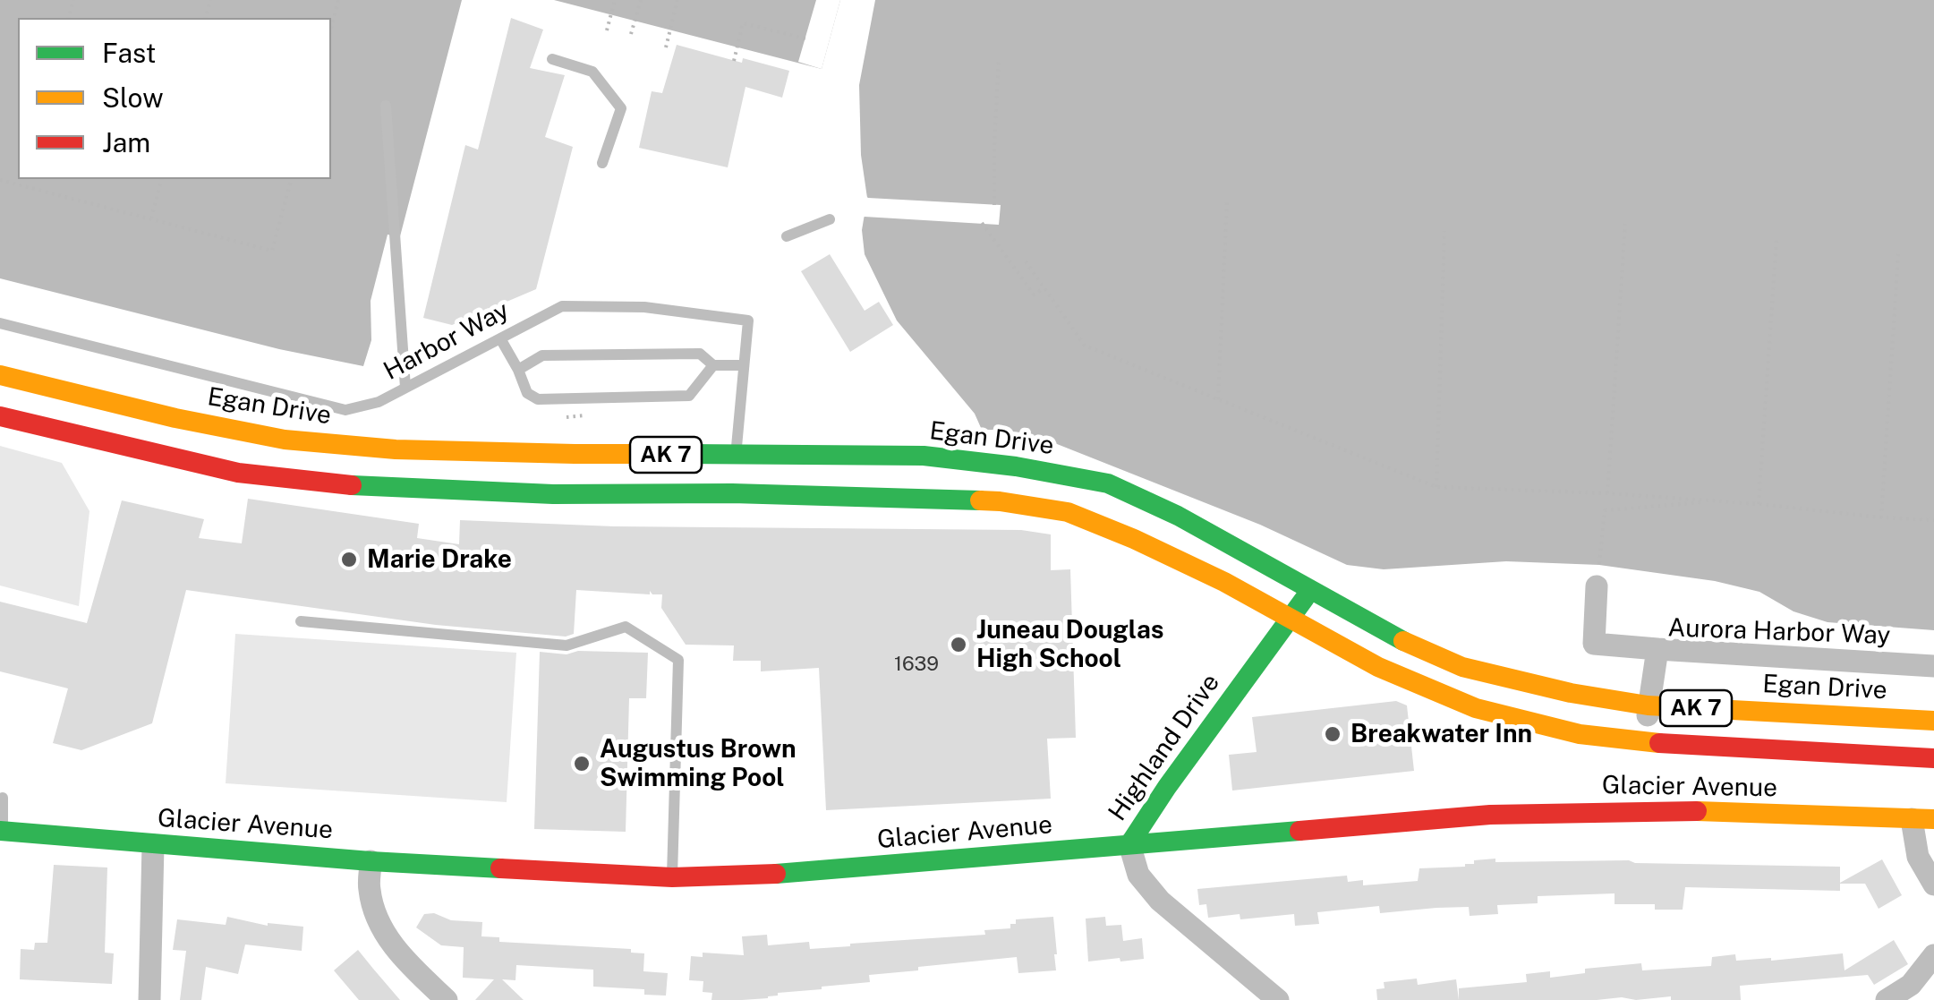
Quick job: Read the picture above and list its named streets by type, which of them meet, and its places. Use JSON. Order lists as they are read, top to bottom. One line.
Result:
{"streets":{"main road":["Egan Drive","AK 7","Highland Drive","Glacier Avenue"],"street":["Aurora Harbor Way"],"lane":["Harbor Way"]},"crossings":[["Harbor Way","Egan Drive"],["Egan Drive","Aurora Harbor Way"],["Egan Drive","Highland Drive"],["Highland Drive","Glacier Avenue"]],"places":["Marie Drake","Juneau Douglas High School","Breakwater Inn","Augustus Brown Swimming Pool"],"house_numbers":["1639"],"legend":["Fast","Slow","Jam"]}
